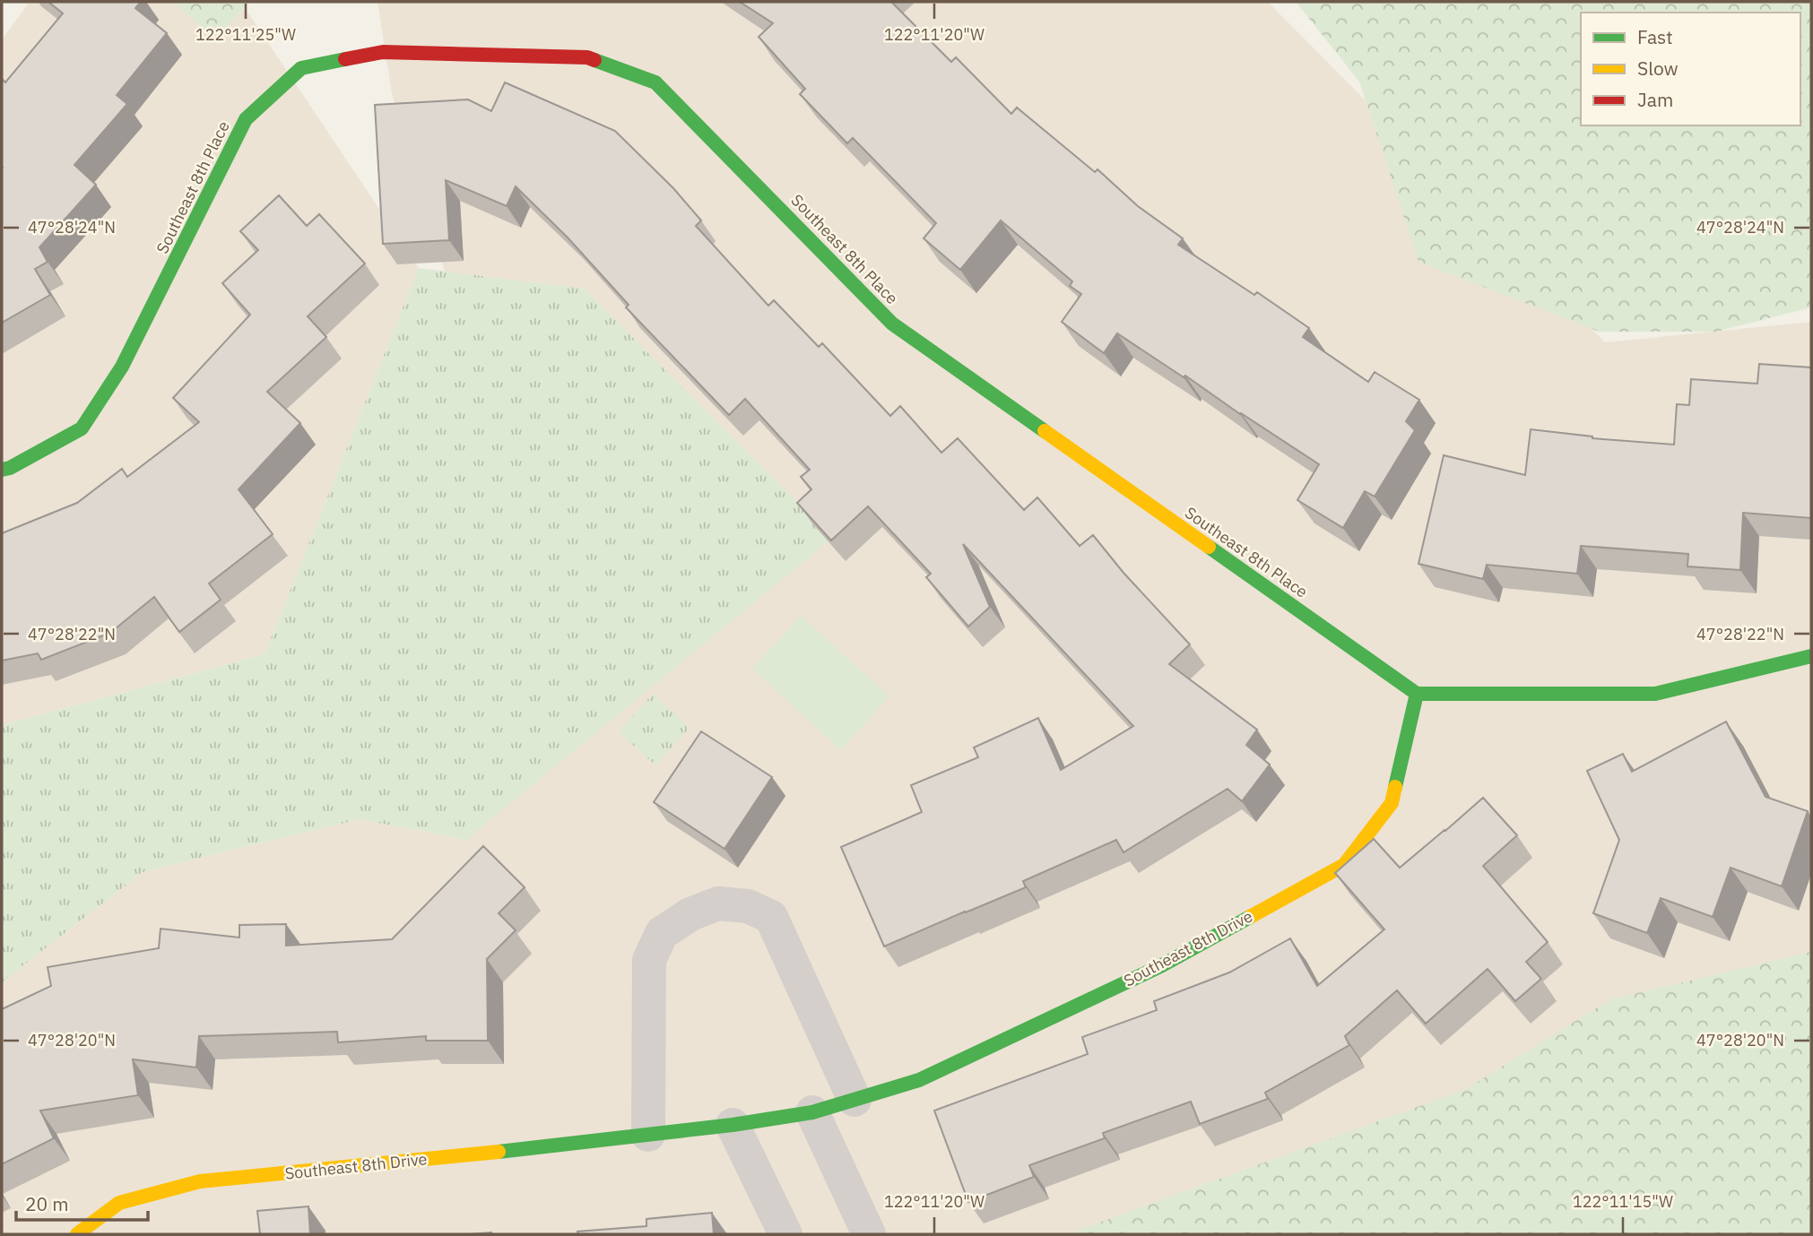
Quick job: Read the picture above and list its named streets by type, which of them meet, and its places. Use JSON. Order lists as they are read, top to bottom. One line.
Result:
{"streets":{"street":["Southeast 8th Place","Southeast 8th Drive"]},"crossings":[["Southeast 8th Place","Southeast 8th Drive"]],"legend":["Fast","Slow","Jam"],"scale_bar":"20 m","coordinates":["122°11'25\"W","122°11'20\"W","47°28'24\"N","47°28'22\"N","47°28'20\"N","122°11'15\"W"]}
